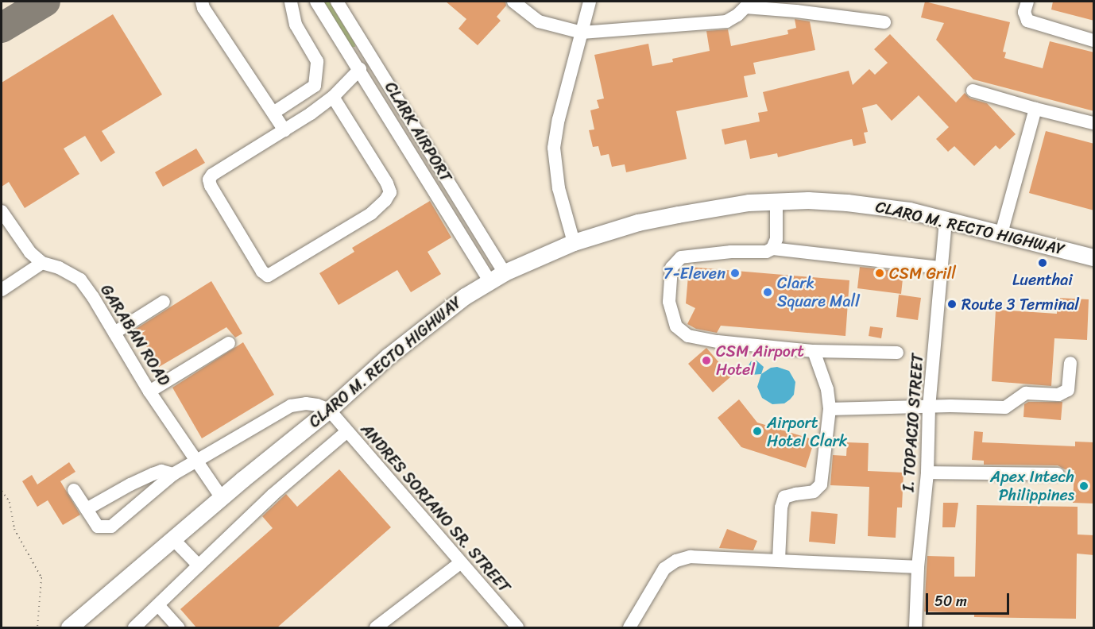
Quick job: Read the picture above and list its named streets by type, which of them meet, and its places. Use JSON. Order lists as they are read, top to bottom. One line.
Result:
{"streets":{"main road":["CLARO M. RECTO HIGHWAY"],"street":["CLARK AIRPORT","GARABAN ROAD","I. TOPACIO STREET","ANDRES SORIANO SR. STREET"]},"crossings":[["CLARK AIRPORT","CLARO M. RECTO HIGHWAY"],["CLARO M. RECTO HIGHWAY","GARABAN ROAD"],["CLARO M. RECTO HIGHWAY","I. TOPACIO STREET"],["CLARO M. RECTO HIGHWAY","ANDRES SORIANO SR. STREET"]],"places":["Luenthai","7-Eleven","CSM Grill","Clark Square Mall","Route 3 Terminal","CSM Airport Hotel","Airport Hotel Clark","Apex Intech Philippines"],"scale_bar":"50 m"}
